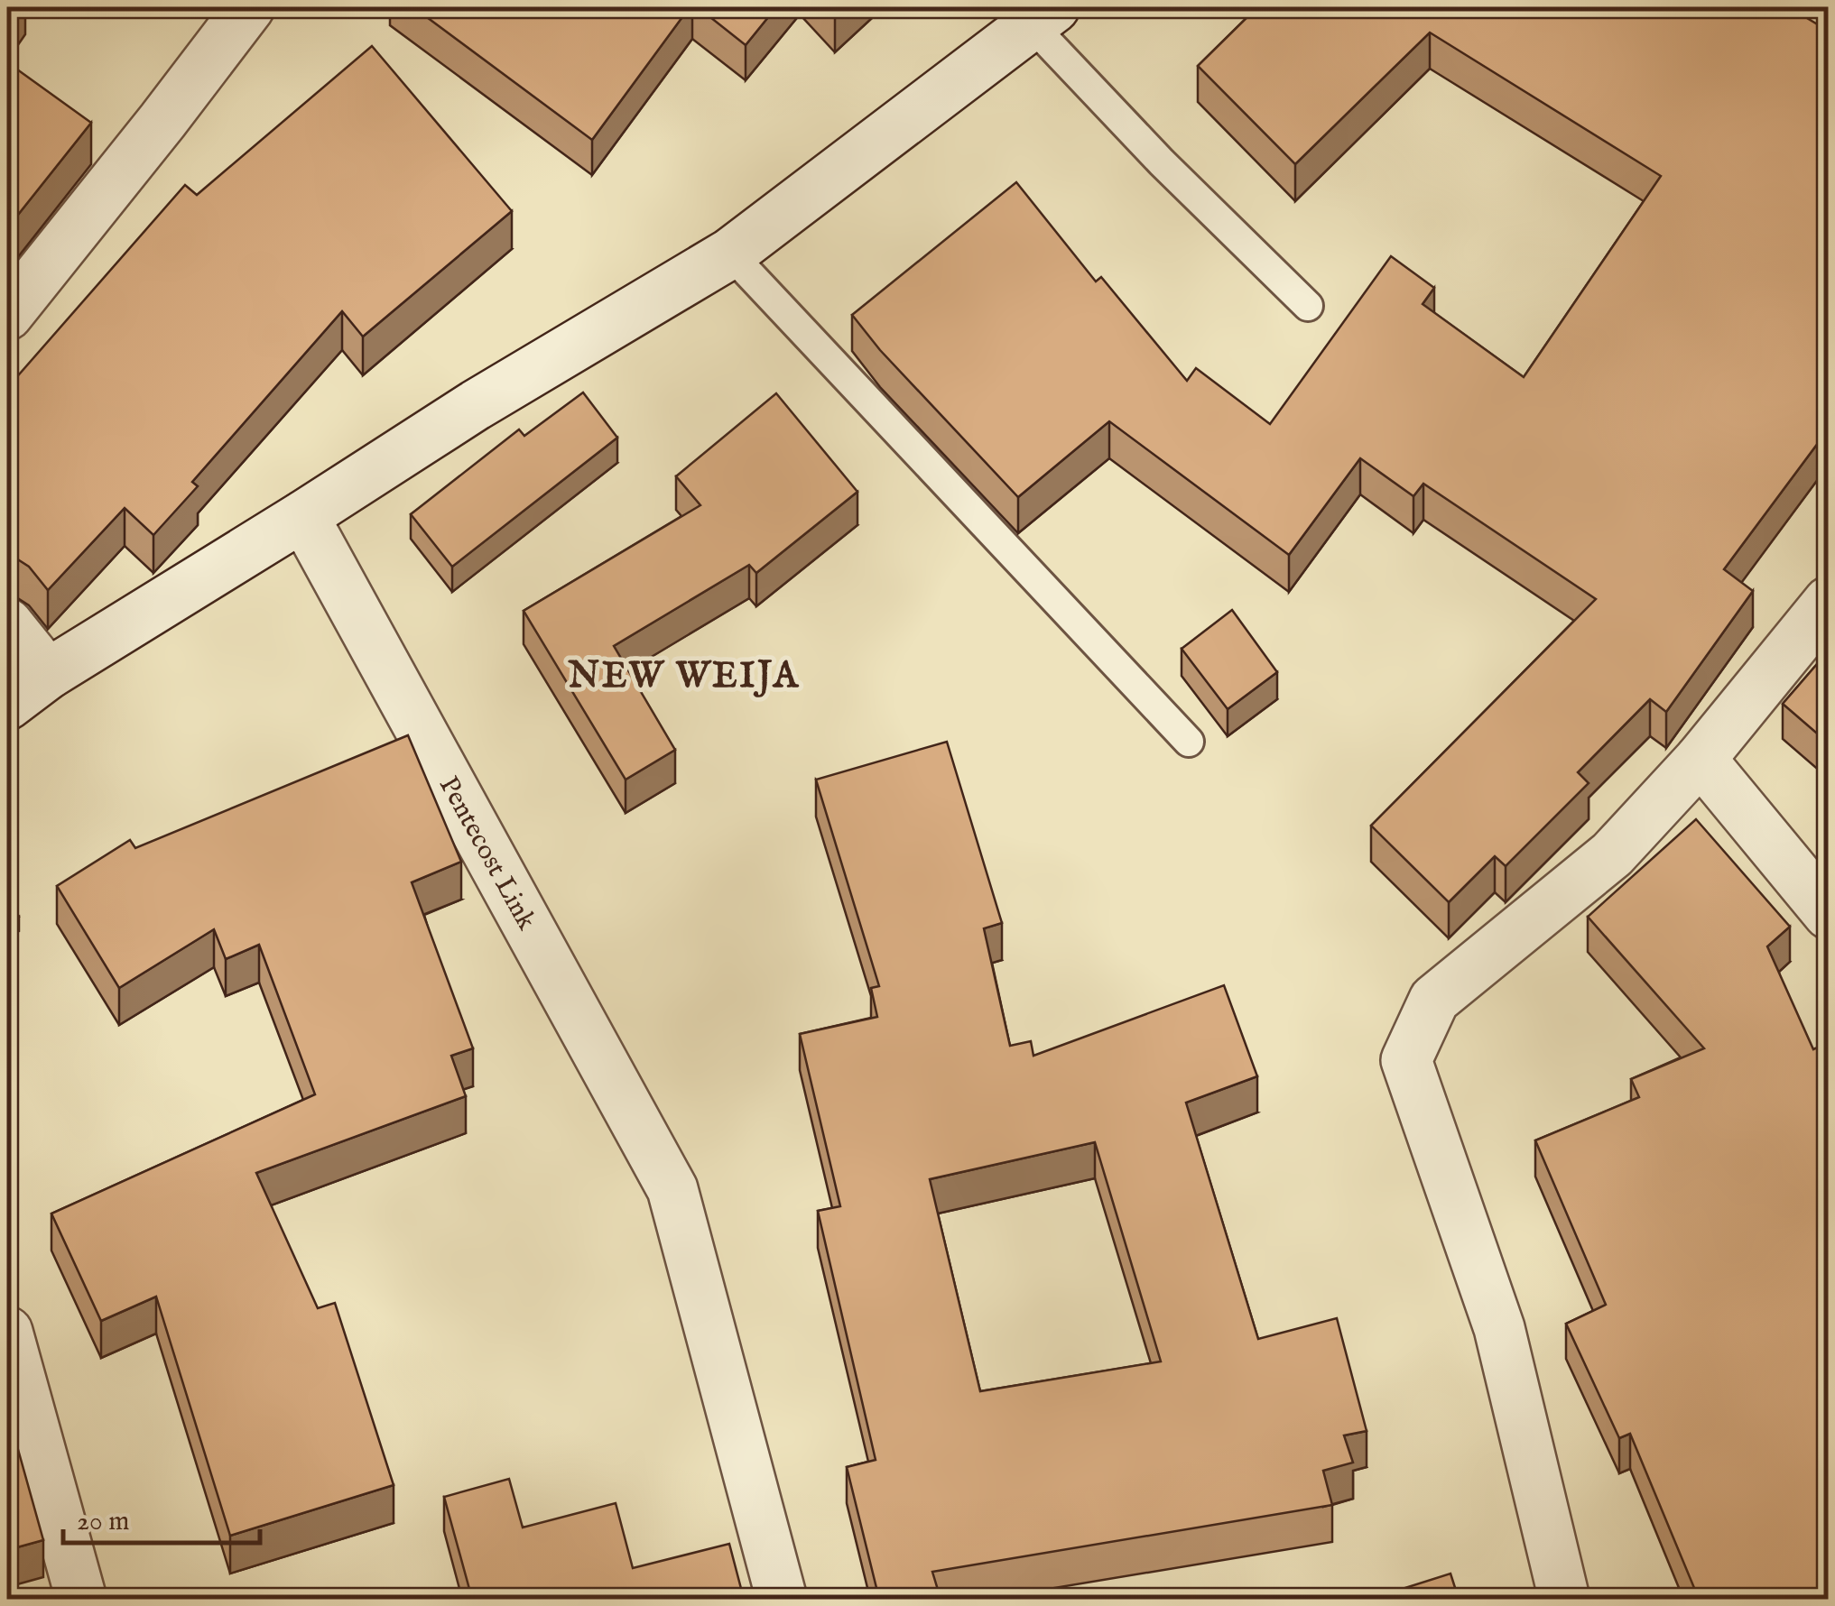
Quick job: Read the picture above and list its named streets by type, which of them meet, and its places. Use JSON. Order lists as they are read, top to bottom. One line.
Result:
{"streets":{"street":["Pentecost Link"]},"districts":["NEW WEIJA"],"scale_bar":"20 m"}
